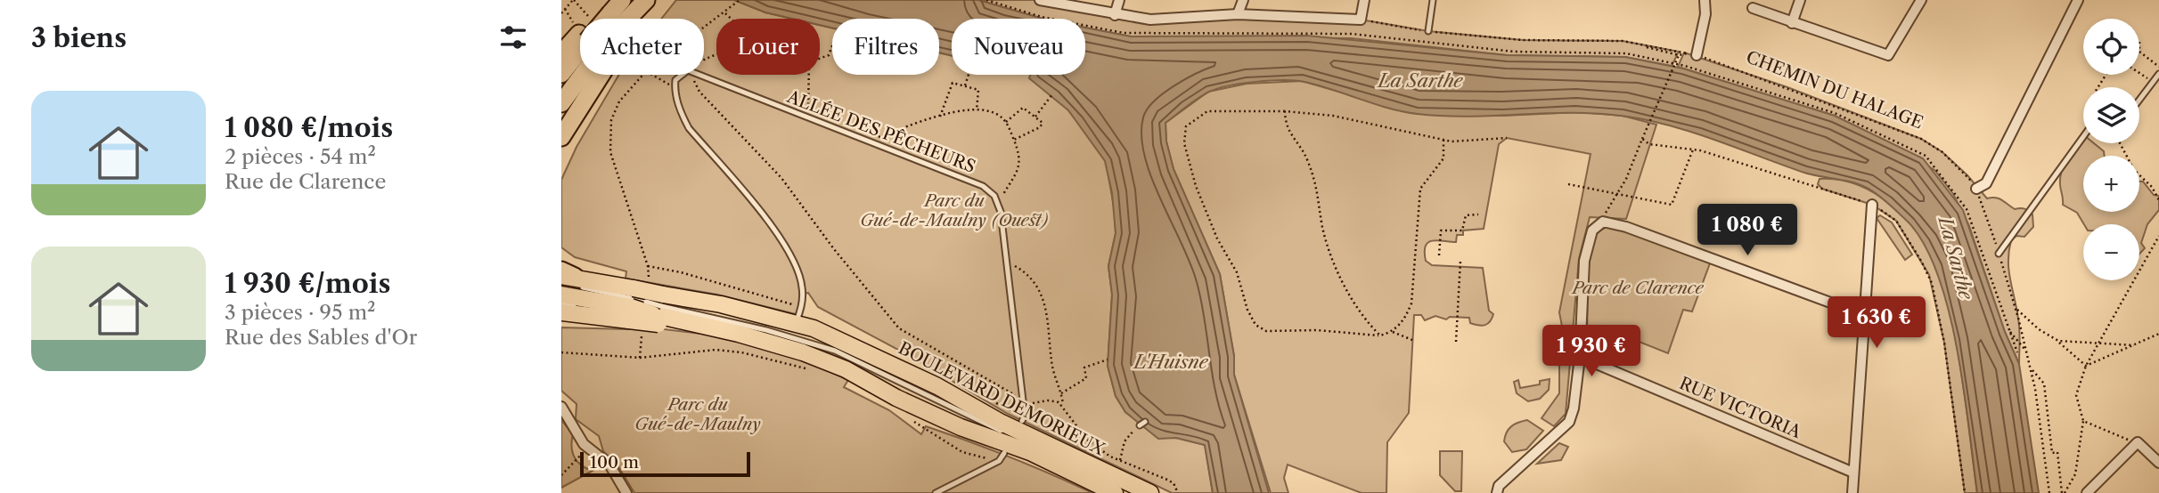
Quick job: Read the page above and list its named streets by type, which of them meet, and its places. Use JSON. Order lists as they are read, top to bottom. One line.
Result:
{"streets":{"main road":["BOULEVARD DEMORIEUX"],"street":["RUE VICTORIA"],"lane":["ALLÉE DES PÊCHEURS"],"path":["CHEMIN DU HALAGE"]},"water":["La Sarthe","L'Huisne"],"parks":["Parc du Gué-de-Maulny (Ouest)","Parc de Clarence","Parc du Gué-de-Maulny"],"scale_bar":"100 m","page":{"heading":"3 biens","map_buttons":["+","−"],"chip":["Acheter","Louer","Filtres","Nouveau"],"list":[{"name":"1 080 €/mois","note":"2 pièces · 54 m² · Rue de Clarence"},{"name":"1 930 €/mois","note":"3 pièces · 95 m² · Rue des Sables d'Or"}],"price":["1 080 €","1 630 €","1 930 €"],"scale":"100 m"}}
